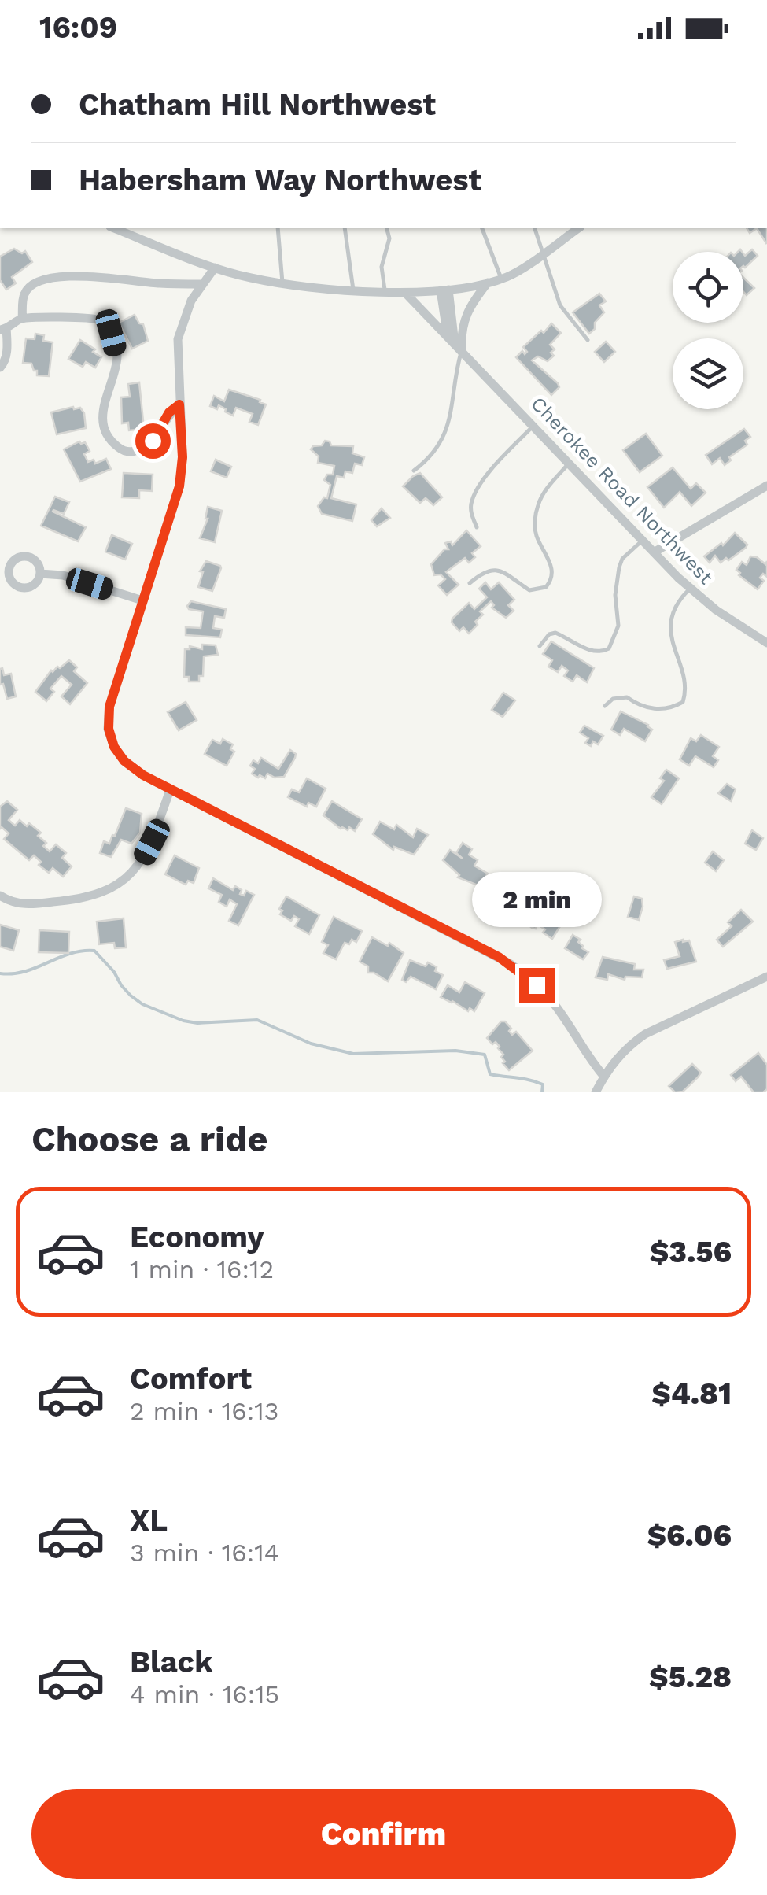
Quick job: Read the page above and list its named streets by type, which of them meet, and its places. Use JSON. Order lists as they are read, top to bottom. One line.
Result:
{"streets":{"street":["Cherokee Road Northwest"]},"page":{"status":"16:09","banner":["Chatham Hill Northwest","Habersham Way Northwest"],"bubble":"2 min","heading":"Choose a ride","list":[{"name":"Economy","note":"1 min · 16:12","value":"$3.56"},{"name":"Comfort","note":"2 min · 16:13","value":"$4.81"},{"name":"XL","note":"3 min · 16:14","value":"$6.06"},{"name":"Black","note":"4 min · 16:15","value":"$5.28"}],"buttons":"Confirm"}}
